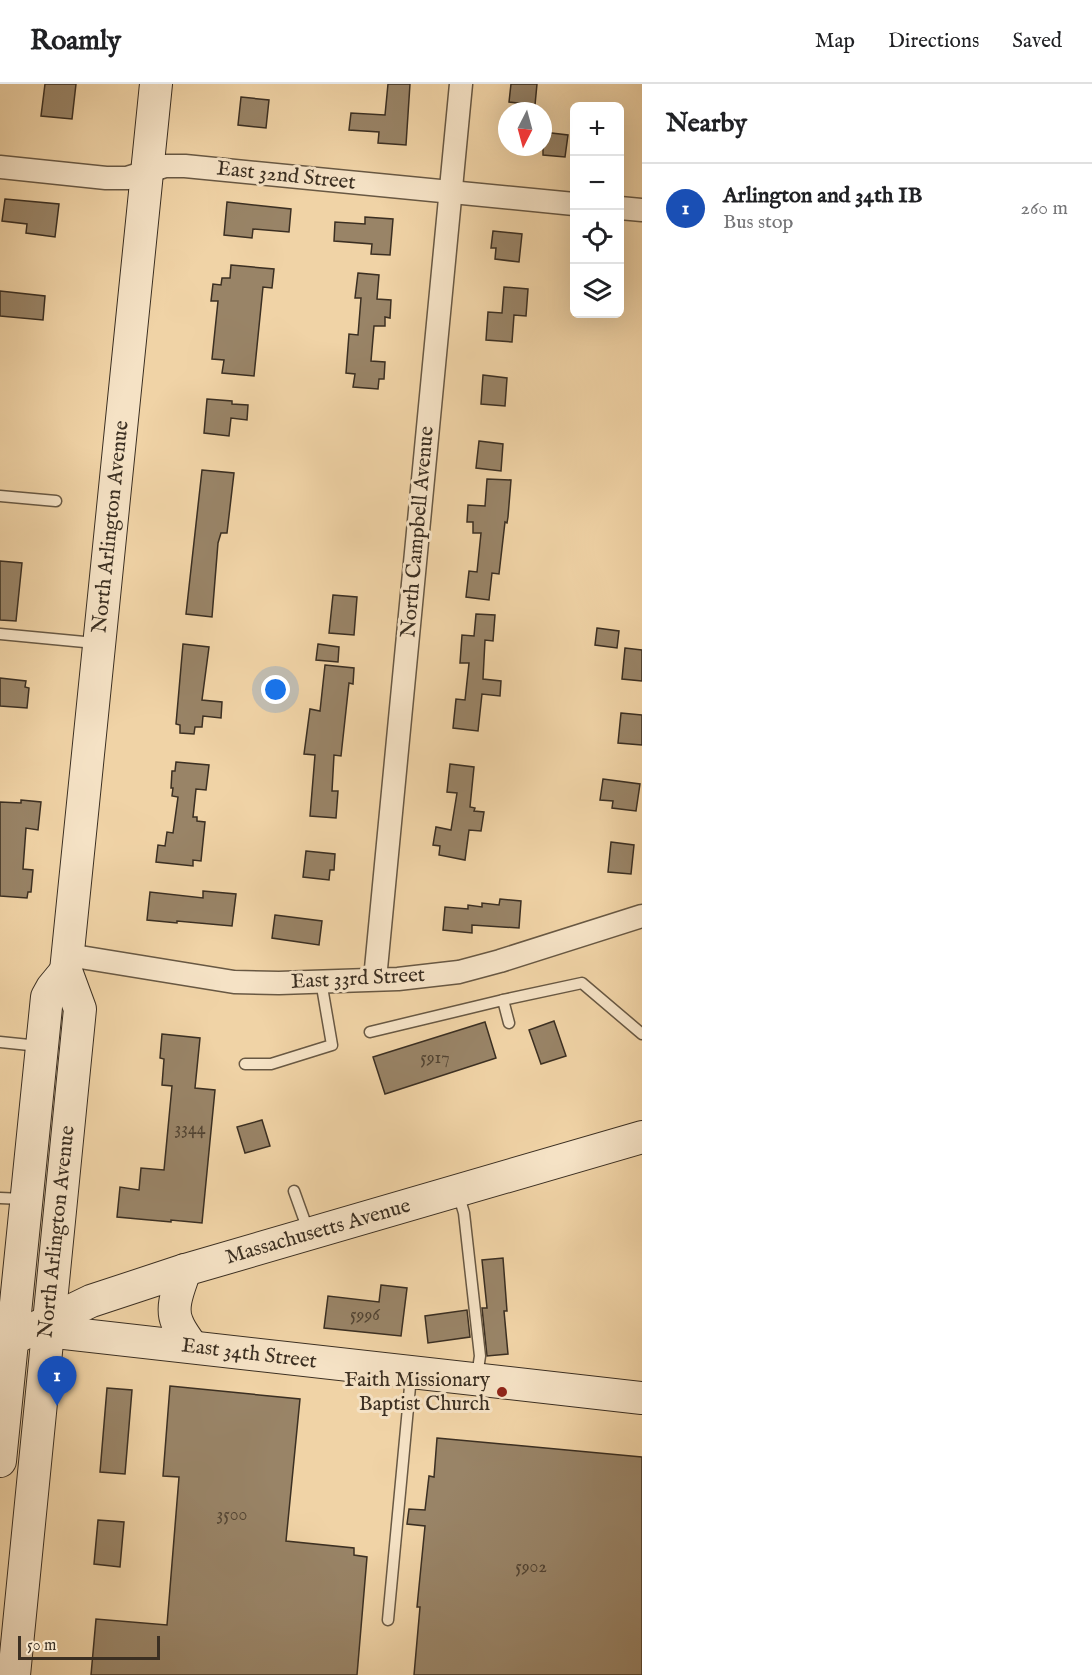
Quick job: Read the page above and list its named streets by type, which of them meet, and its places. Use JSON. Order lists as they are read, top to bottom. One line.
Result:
{"streets":{"main road":["North Arlington Avenue","Massachusetts Avenue","East 34th Street"],"street":["East 32nd Street","North Campbell Avenue","East 33rd Street"]},"crossings":[["East 32nd Street","North Arlington Avenue"],["East 32nd Street","North Campbell Avenue"],["North Arlington Avenue","East 33rd Street"],["North Arlington Avenue","Massachusetts Avenue"],["North Arlington Avenue","East 34th Street"],["North Campbell Avenue","East 33rd Street"],["Massachusetts Avenue","East 34th Street"]],"places":["Faith Missionary Baptist Church"],"house_numbers":["5917","3344","5996","3500","5902"],"scale_bar":"50 m","north":"bottom","page":{"header":"Roamly","nav":["Map","Directions","Saved"],"heading":"Nearby","map_buttons":["+","−"],"list":[{"mark":"1","name":"Arlington and 34th IB","note":"Bus stop","value":"260 m"}],"pins":"1","scale":"50 m"}}
